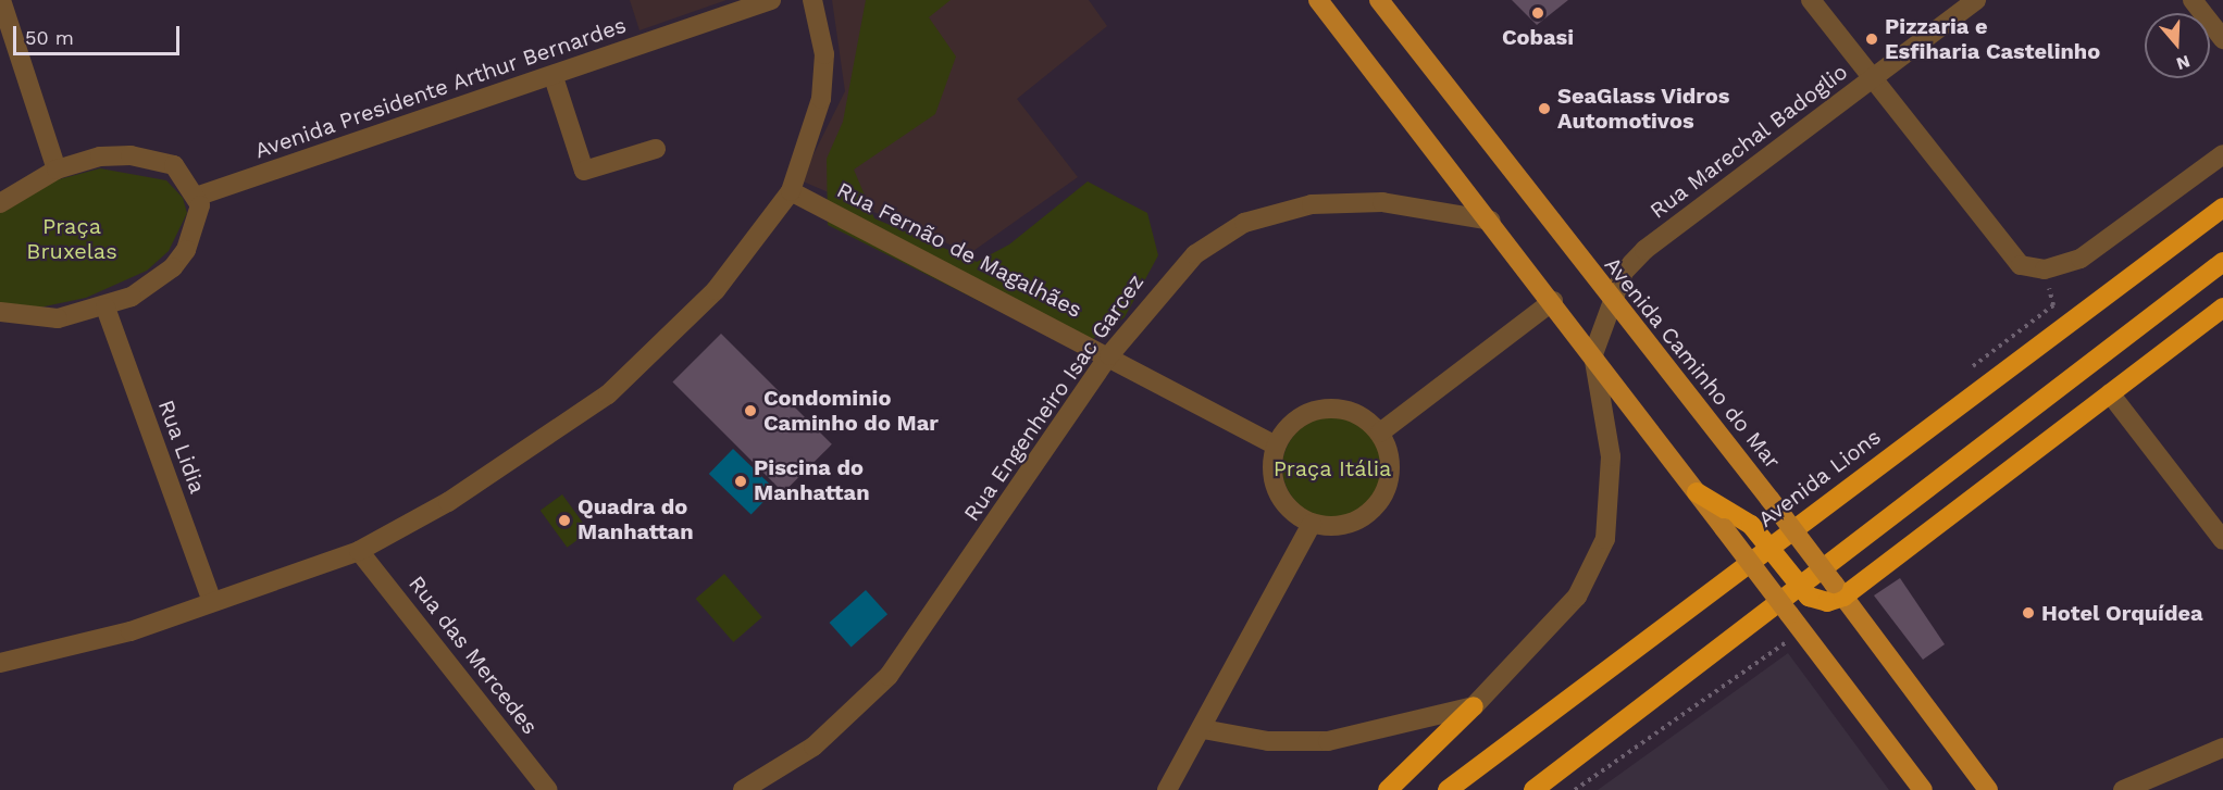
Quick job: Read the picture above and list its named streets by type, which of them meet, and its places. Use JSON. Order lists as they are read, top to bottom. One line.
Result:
{"streets":{"highway":["Avenida Lions"],"main road":["Avenida Caminho do Mar"],"street":["Avenida Presidente Arthur Bernardes","Rua Marechal Badoglio","Rua Fernão de Magalhães","Rua Engenheiro Isac Garcez","Rua Lidia","Rua das Mercedes"]},"crossings":[["Rua Marechal Badoglio","Avenida Caminho do Mar"],["Rua Fernão de Magalhães","Rua Engenheiro Isac Garcez"]],"parks":["Praça Bruxelas","Praça Itália"],"places":["Cobasi","Pizzaria e Esfiharia Castelinho","SeaGlass Vidros Automotivos","Condominio Caminho do Mar","Piscina do Manhattan","Quadra do Manhattan","Hotel Orquídea"],"scale_bar":"50 m","north":"bottom"}
